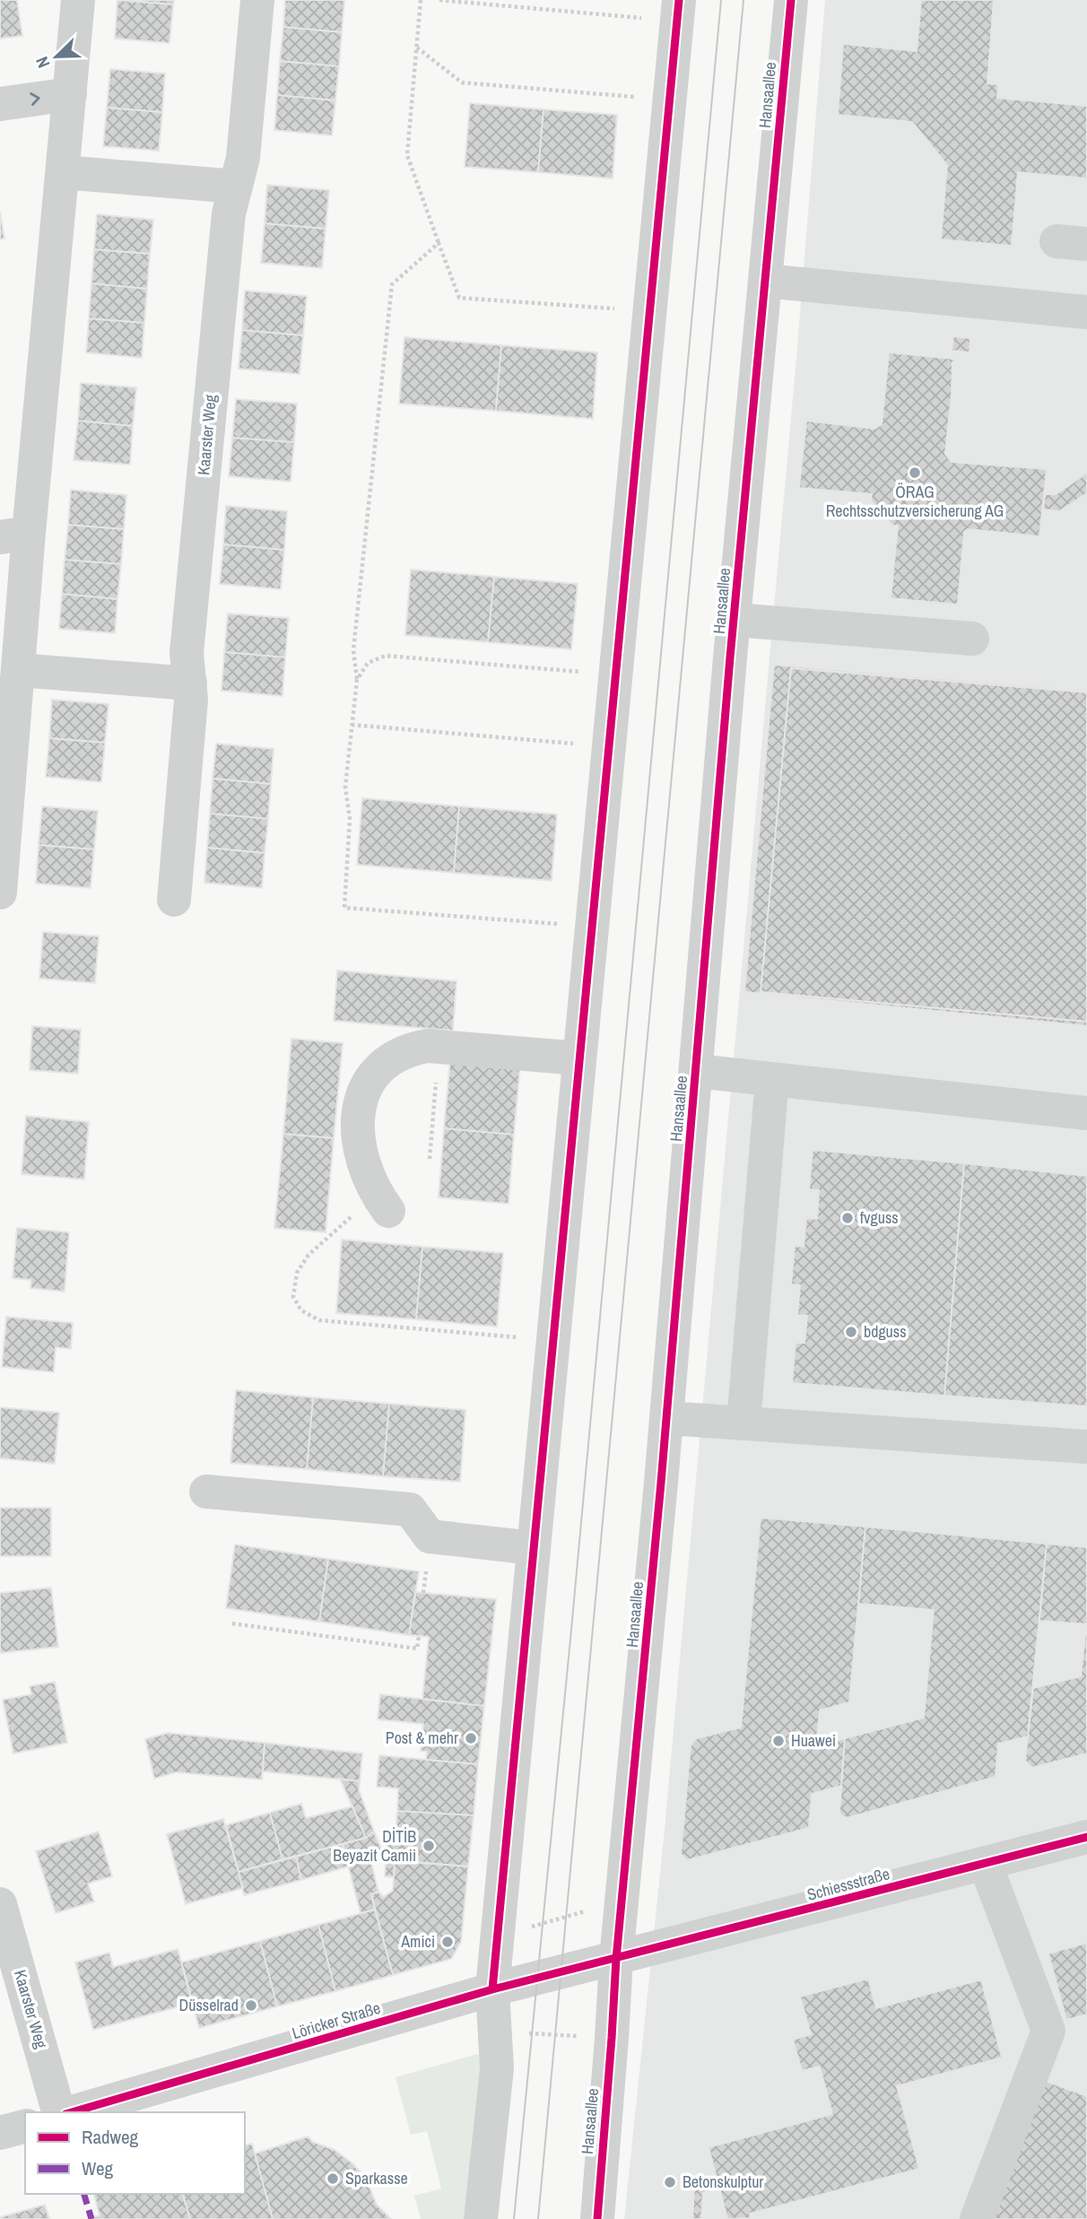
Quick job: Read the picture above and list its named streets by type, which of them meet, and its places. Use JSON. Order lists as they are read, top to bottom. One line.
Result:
{"streets":{"street":["Hansaallee","Kaarster Weg","Schiessstraße","Löricker Straße"]},"crossings":[["Hansaallee","Schiessstraße"],["Hansaallee","Löricker Straße"],["Schiessstraße","Löricker Straße"]],"places":["ÖRAG Rechtsschutzversicherung AG","fvguss","bdguss","Post & mehr","Huawei","DİTİB Beyazit Camii","Amici","Düsselrad","Sparkasse","Betonskulptur"],"legend":["Radweg","Weg"],"north":"bottom left"}
